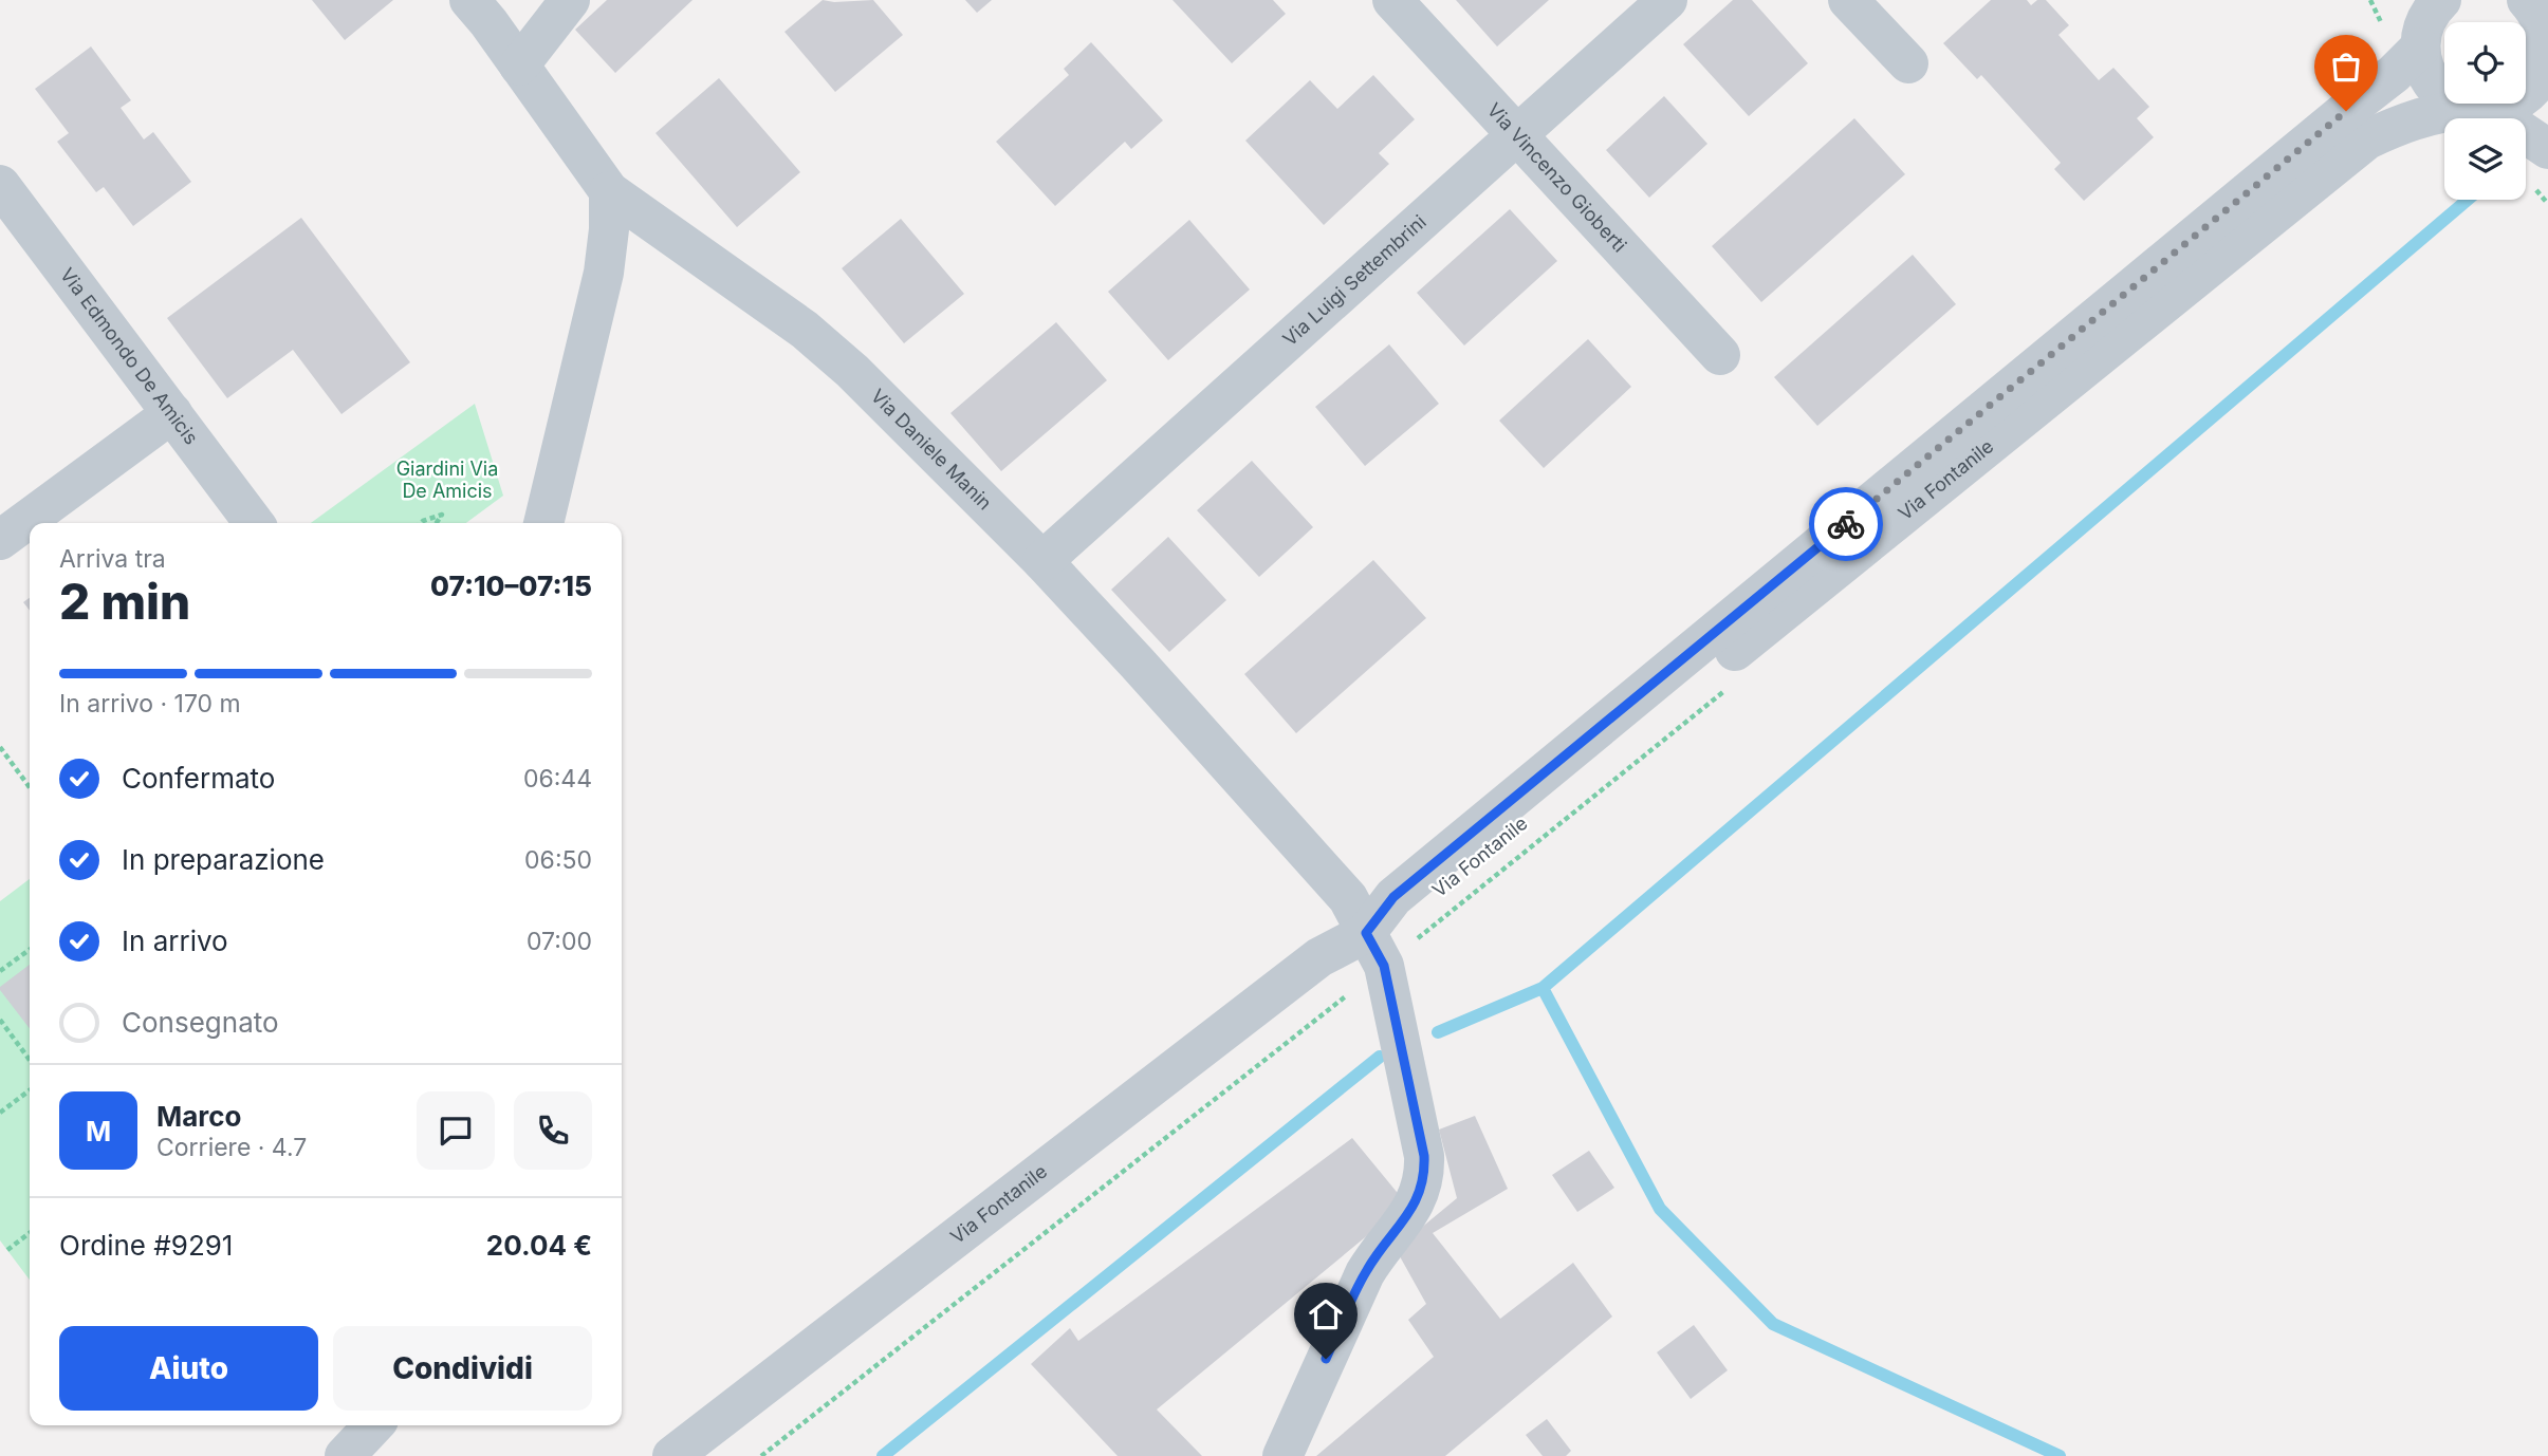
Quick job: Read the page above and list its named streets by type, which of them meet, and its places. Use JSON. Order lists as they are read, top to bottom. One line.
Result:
{"streets":{"street":["Via Vincenzo Gioberti","Via Luigi Settembrini","Via Edmondo De Amicis","Via Daniele Manin","Via Fontanile"]},"crossings":[["Via Vincenzo Gioberti","Via Luigi Settembrini"],["Via Luigi Settembrini","Via Daniele Manin"],["Via Daniele Manin","Via Fontanile"]],"parks":["Giardini Via De Amicis"],"page":{"heading":["2 min","Arriva tra","07:10–07:15"],"panel":["Marco","Corriere · 4.7","Ordine #9291","20.04 €"],"bar":"In arrivo · 170 m","list":[["Confermato","06:44"],["In preparazione","06:50"],["In arrivo","07:00"],"Consegnato"],"round":"M","buttons":["Aiuto","Condividi"]}}
